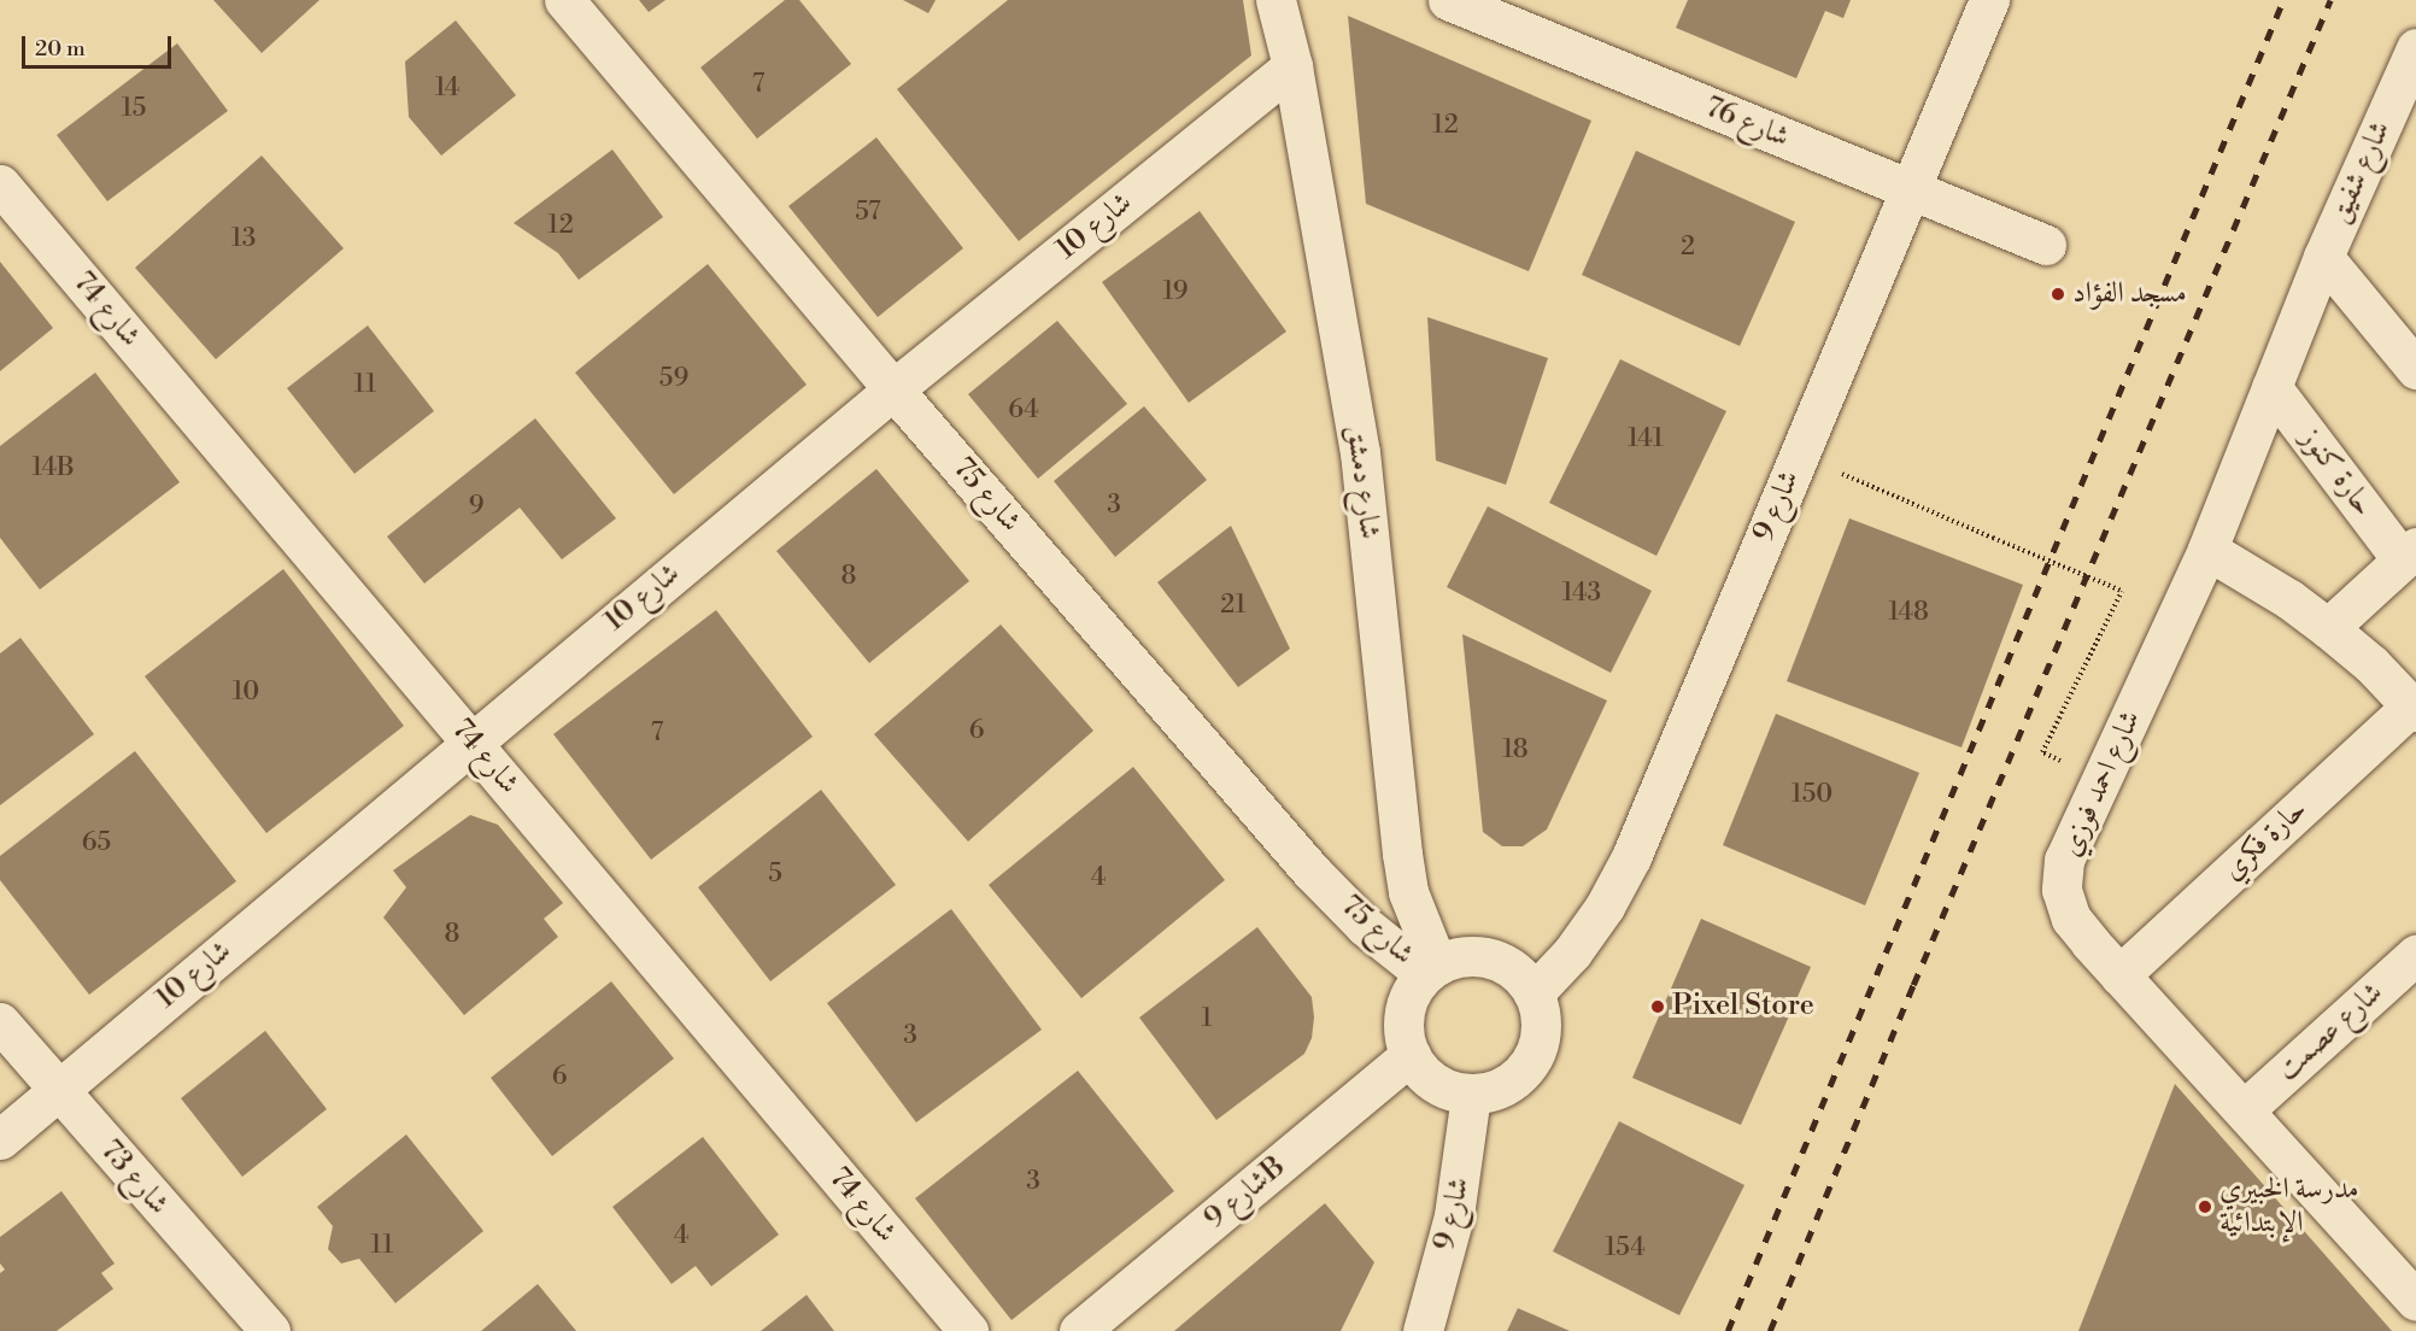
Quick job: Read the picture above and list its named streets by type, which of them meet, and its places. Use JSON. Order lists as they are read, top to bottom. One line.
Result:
{"streets":{"street":["شارع 76","شارع شفيق","شارع 10","شارع 74","حارة كنوز","شارع دمشق","شارع 75","شارع 9","شارع احمد فوزي","حارة فكري","شارع عصمت","شارع 73","شارع 9B"]},"crossings":[["شارع 76","شارع 9"],["شارع شفيق","شارع احمد فوزي"],["شارع 10","شارع 74"],["شارع 10","شارع دمشق"],["شارع 10","شارع 75"],["شارع 10","شارع 73"],["حارة كنوز","شارع احمد فوزي"],["شارع دمشق","شارع 75"],["شارع دمشق","شارع 9"],["شارع دمشق","شارع 9B"],["شارع 75","شارع 9"],["شارع 75","شارع 9B"],["شارع 9","شارع 9B"],["شارع احمد فوزي","حارة فكري"],["شارع احمد فوزي","شارع عصمت"]],"places":["مسجد الفؤاد","Pixel Store","مدرسة الخبيري الإبتدائية"],"house_numbers":["7","14","15","12","57","12","13","2","19","59","11","64","141","14B","3","9","8","143","21","148","10","6","7","18","150","65","5","4","8","1","3","6","3","4","11","154"],"scale_bar":"20 m"}
